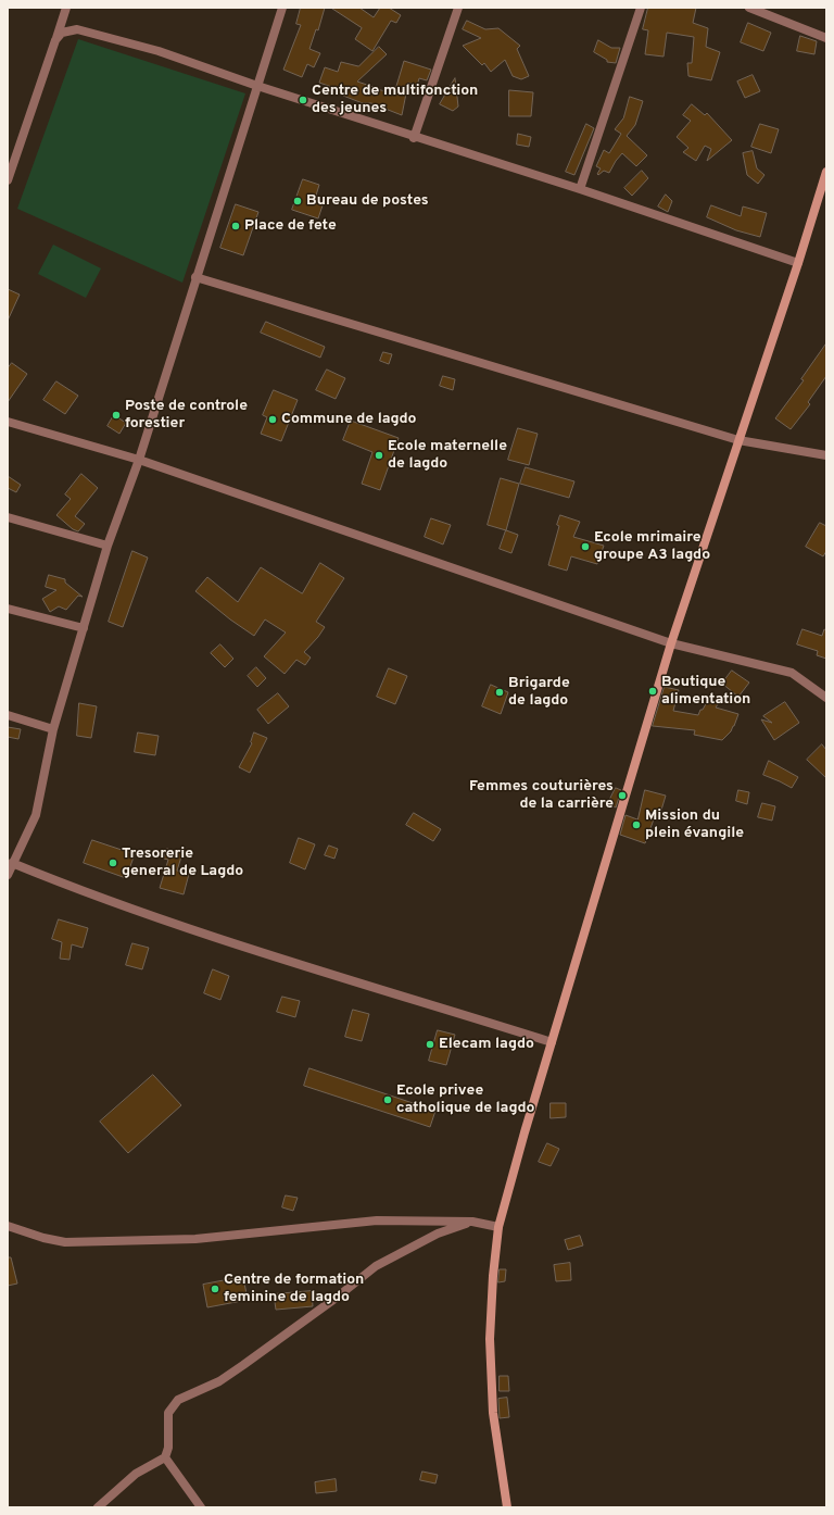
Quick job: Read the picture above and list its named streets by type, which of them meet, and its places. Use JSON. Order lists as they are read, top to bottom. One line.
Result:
{"places":["Centre de multifonction des jeunes","Bureau de postes","Place de fete","Poste de controle forestier","Commune de lagdo","Ecole maternelle de lagdo","Ecole mrimaire groupe A3 lagdo","Boutique alimentation","Brigarde de lagdo","Femmes couturières de la carrière","Mission du plein évangile","Tresorerie general de Lagdo","Elecam lagdo","Ecole privee catholique de lagdo","Centre de formation feminine de lagdo"]}
